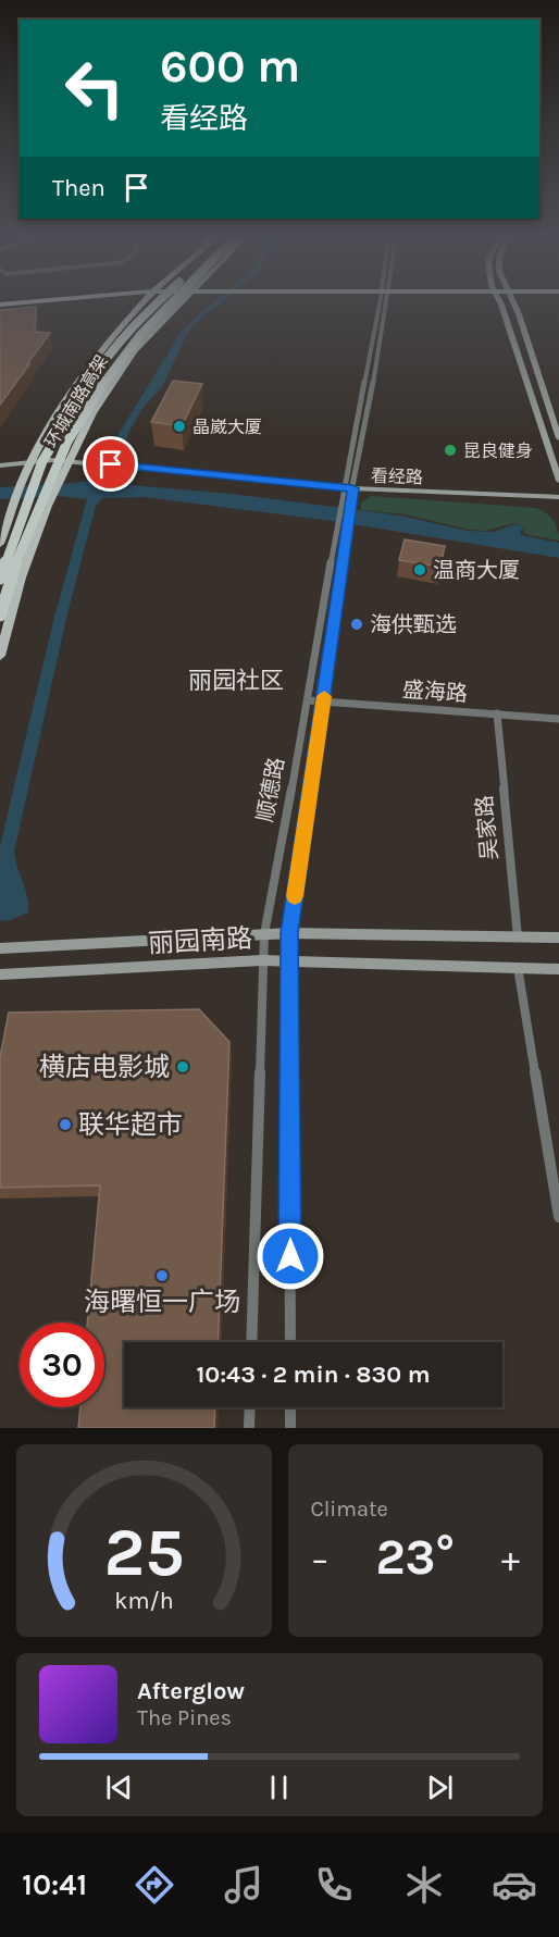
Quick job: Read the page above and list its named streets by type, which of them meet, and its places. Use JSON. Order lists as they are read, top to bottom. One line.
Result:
{"streets":{"highway":["环城南路高架"],"main road":["看经路","丽园南路"],"street":["盛海路","顺德路","吴家路"]},"crossings":[["看经路","顺德路"],["盛海路","顺德路"],["盛海路","吴家路"],["顺德路","丽园南路"],["吴家路","丽园南路"]],"districts":["丽园社区"],"places":["晶崴大厦","昆良健身","温商大厦","海供甄选","横店电影城","联华超市","海曙恒一广场"],"page":{"turn":["600 m","看经路"],"then":"Then","limit":"30","trip":"10:43 · 2 min · 830 m","tile":"Climate","heat":["−","23°","+"],"song":["Afterglow","The Pines"],"tabs":"10:41","gauge":["25","km/h"]}}
